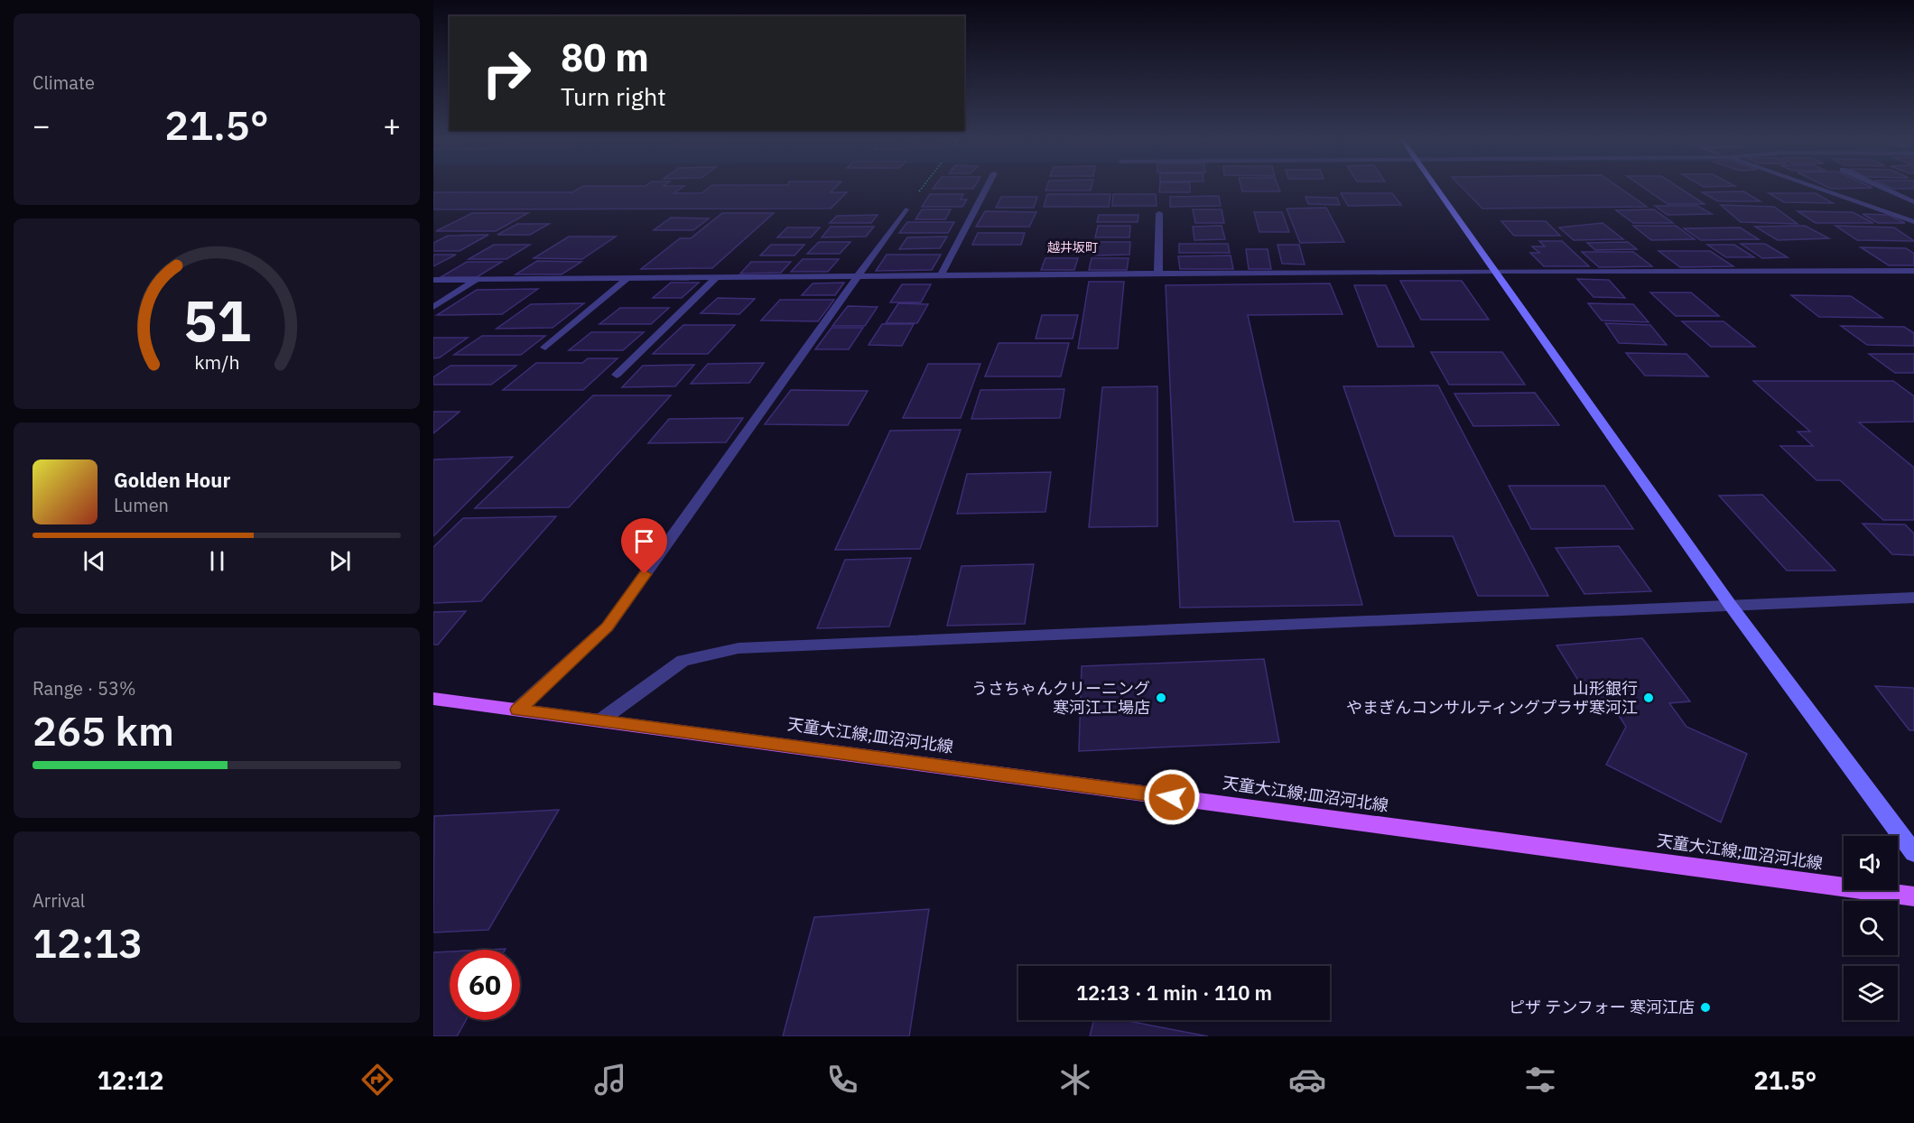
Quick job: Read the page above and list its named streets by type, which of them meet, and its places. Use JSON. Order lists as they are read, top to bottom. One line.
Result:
{"streets":{"main road":["天童大江線;皿沼河北線"]},"districts":["越井坂町"],"places":["うさちゃんクリーニング 寒河江工場店","山形銀行 やまぎんコンサルティングプラザ寒河江","ピザ テンフォー 寒河江店"],"page":{"tile":["Climate",["Range · 53%","265 km"],["Arrival","12:13"]],"turn":["80 m","Turn right"],"heat":["−","21.5°","+"],"song":["Golden Hour","Lumen"],"limit":"60","trip":"12:13 · 1 min · 110 m","tabs":["12:12","21.5°"],"gauge":["51","km/h"]}}
